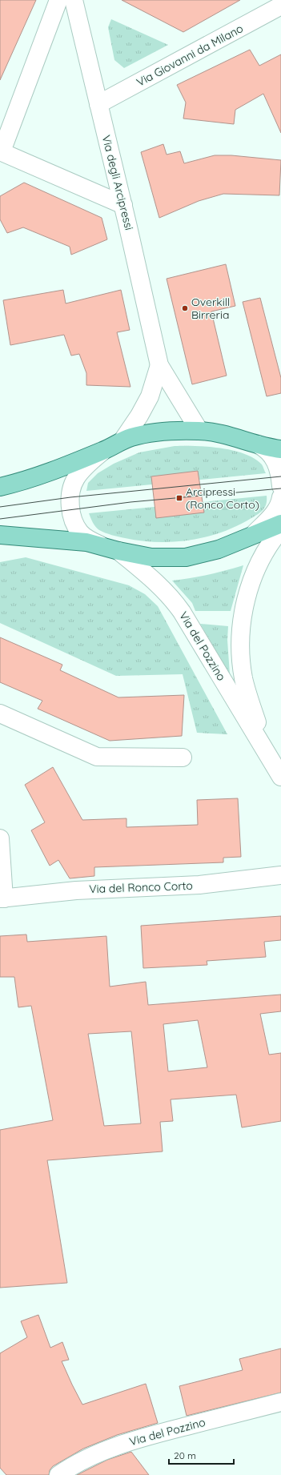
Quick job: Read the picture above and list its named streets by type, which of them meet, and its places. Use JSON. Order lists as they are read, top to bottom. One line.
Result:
{"streets":{"street":["Via Giovanni da Milano","Via degli Arcipressi","Via del Pozzino","Via del Ronco Corto"]},"crossings":[["Via Giovanni da Milano","Via degli Arcipressi"]],"places":{"other":["Overkill Birreria"],"transit":["Arcipressi (Ronco Corto)"]},"scale_bar":"20 m"}
